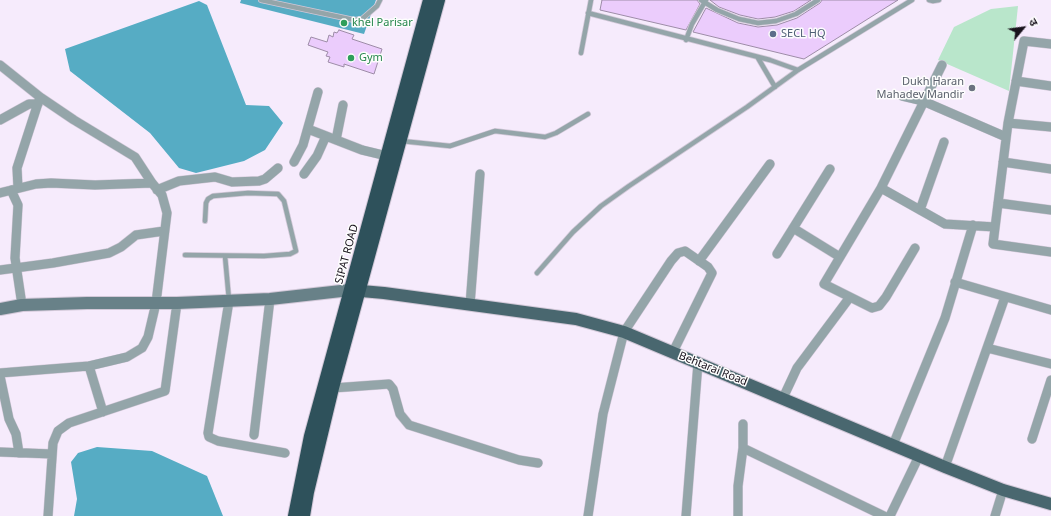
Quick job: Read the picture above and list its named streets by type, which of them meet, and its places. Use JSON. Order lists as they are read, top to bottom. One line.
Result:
{"streets":{"highway":["SIPAT ROAD"],"main road":["Behtarai Road"]},"crossings":[["SIPAT ROAD","Behtarai Road"]],"places":["khel Parisar","SECL HQ","Gym","Dukh Haran Mahadev Mandir"],"north":"top right"}
